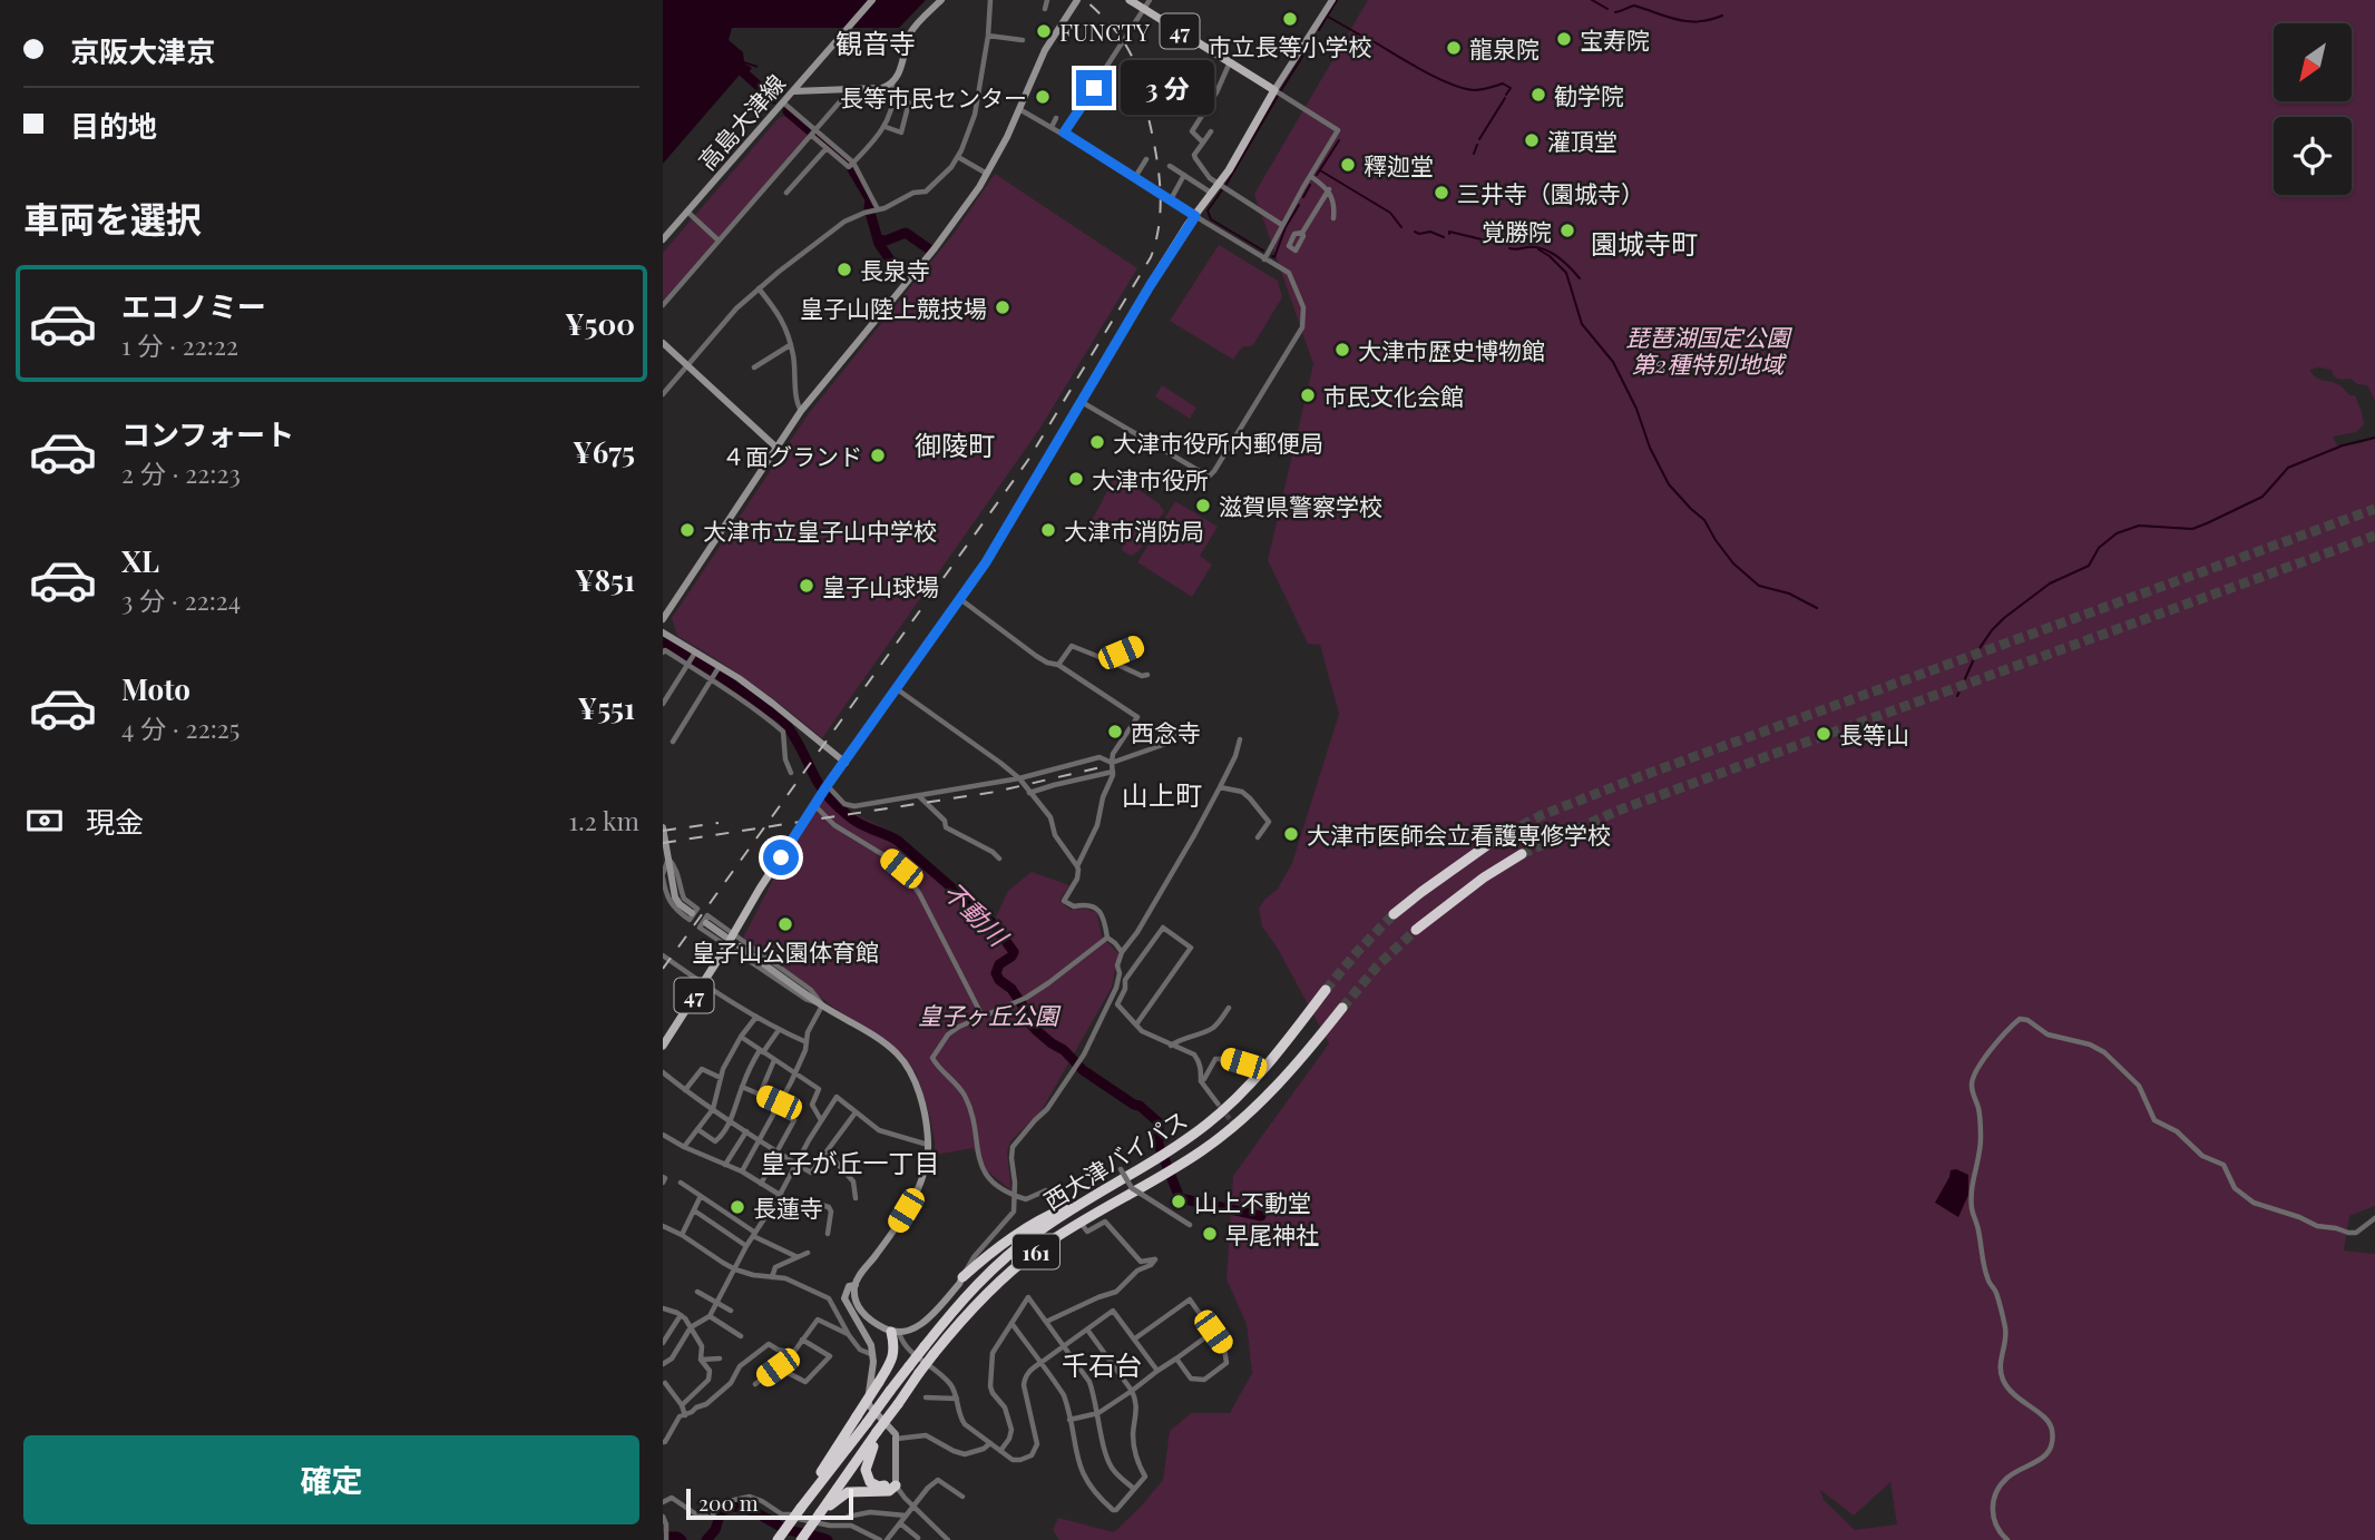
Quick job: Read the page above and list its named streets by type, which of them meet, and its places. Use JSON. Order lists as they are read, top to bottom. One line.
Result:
{"streets":{"highway":["西大津バイパス","161"],"main road":["47"],"street":["高島大津線"]},"districts":["観音寺","園城寺町","御陵町","山上町","皇子が丘一丁目","千石台"],"water":["不動川"],"parks":["琵琶湖国定公園 第2種特別地域","皇子ヶ丘公園"],"places":["市立長等小学校","FUNCTY","宝寿院","龍泉院","勧学院","長等市民センター","灌頂堂","釋迦堂","三井寺（園城寺）","覚勝院","長泉寺","皇子山陸上競技場","大津市歴史博物館","市民文化会館","大津市役所内郵便局","４面グランド","大津市役所","滋賀県警察学校","大津市立皇子山中学校","大津市消防局","皇子山球場","西念寺","長等山","大津市医師会立看護専修学校","皇子山公園体育館","山上不動堂","長蓮寺","早尾神社"],"scale_bar":"200 m","north":"bottom left","page":{"banner":["京阪大津京","目的地"],"bubble":"3 分","heading":"車両を選択","list":[{"name":"エコノミー","note":"1 分 · 22:22","value":"¥500"},{"name":"コンフォート","note":"2 分 · 22:23","value":"¥675"},{"name":"XL","note":"3 分 · 22:24","value":"¥851"},{"name":"Moto","note":"4 分 · 22:25","value":"¥551"}],"pay":["現金","1.2 km"],"buttons":"確定","scale":"200 m"}}
